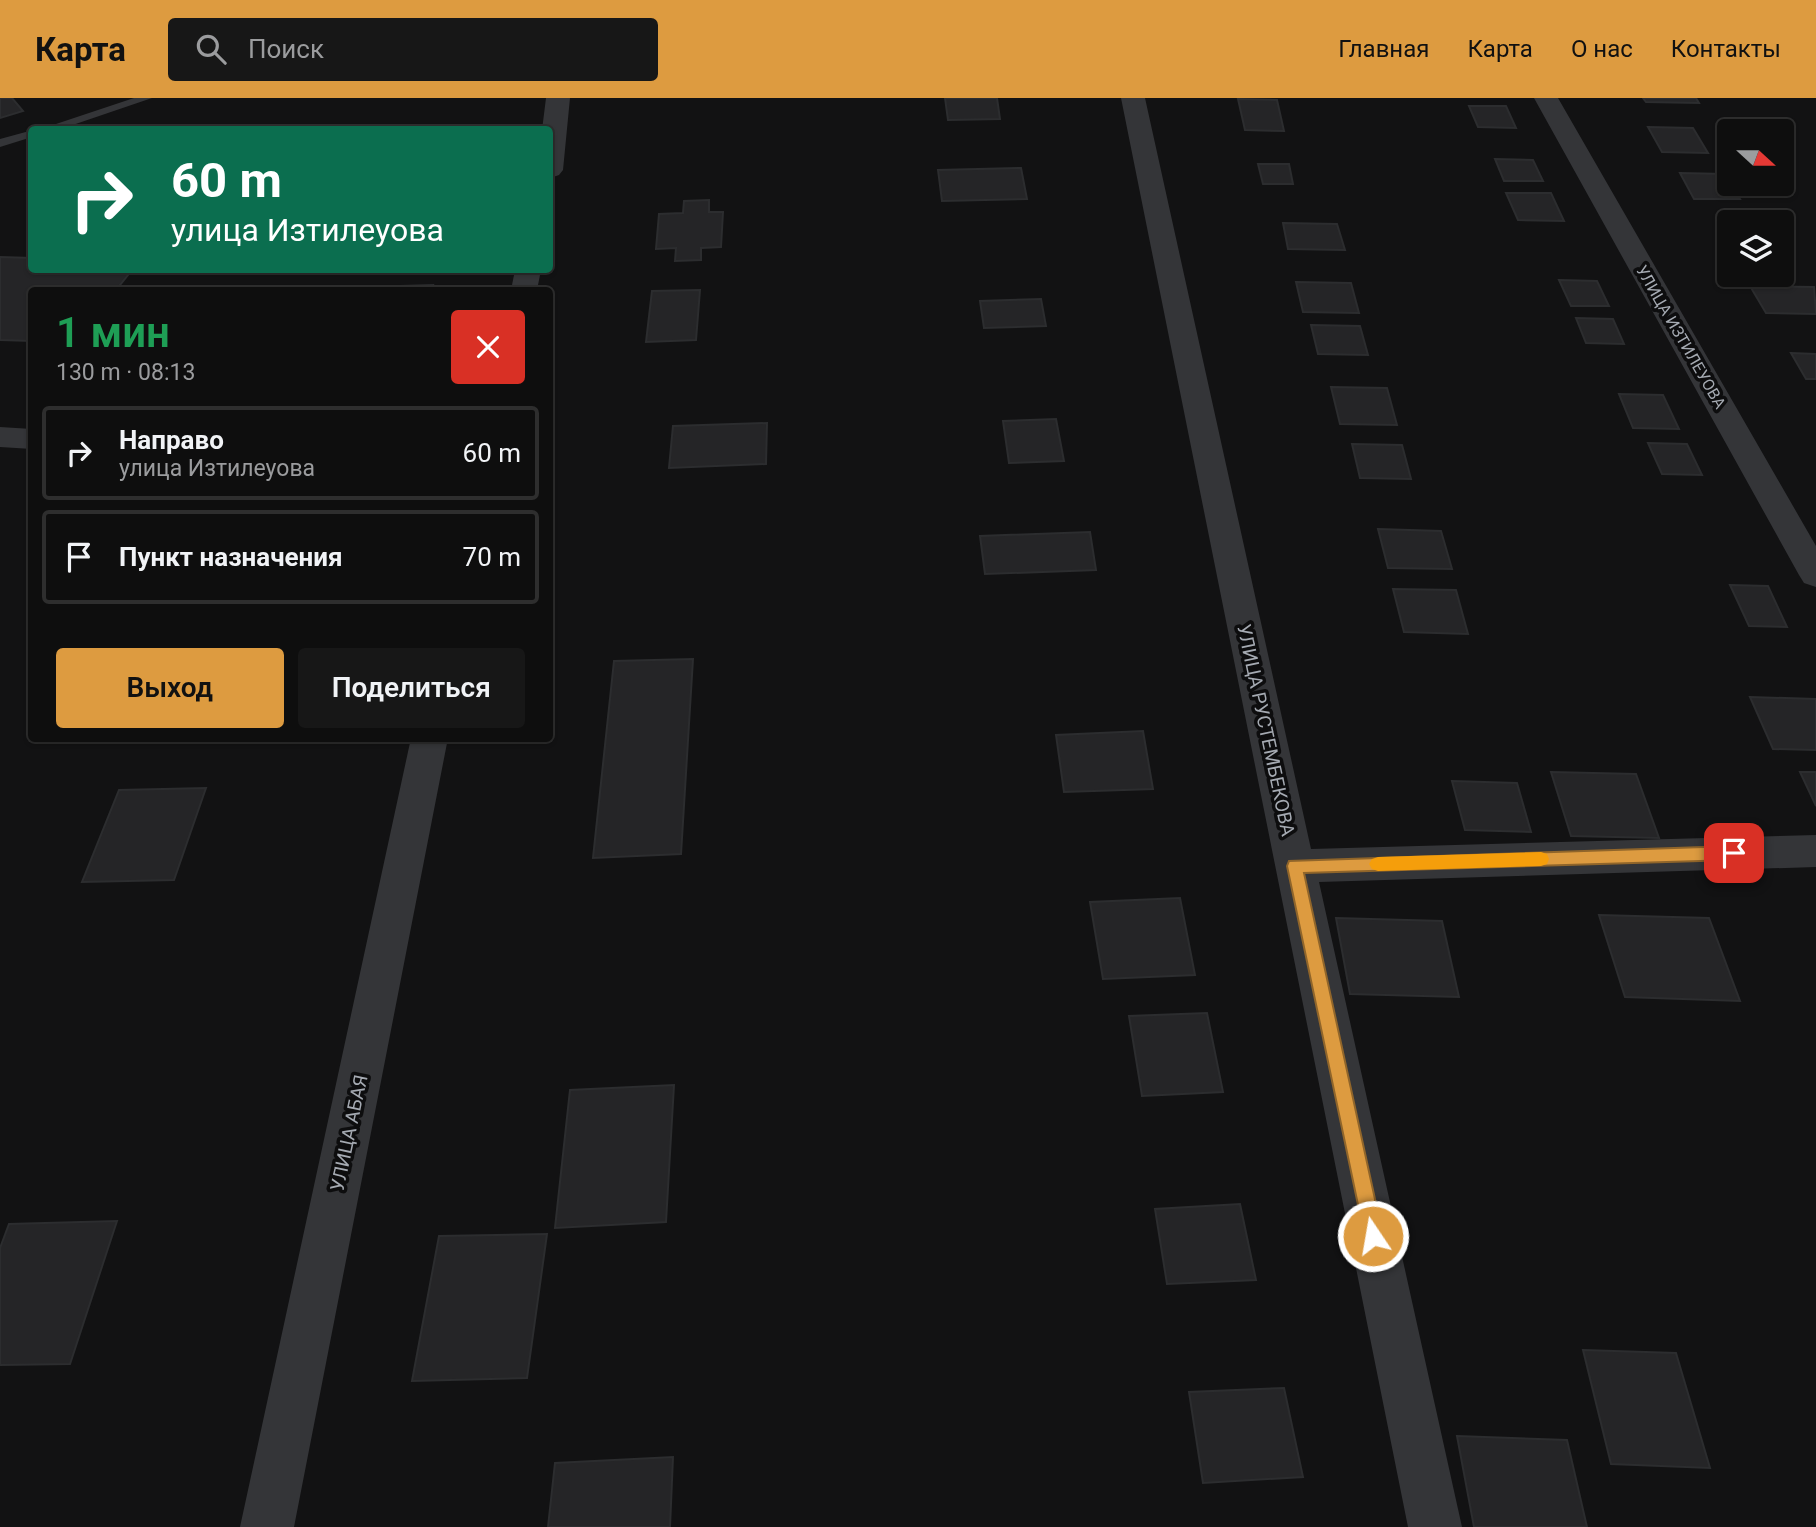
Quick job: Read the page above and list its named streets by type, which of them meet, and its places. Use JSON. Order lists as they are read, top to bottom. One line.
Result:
{"streets":{"street":["УЛИЦА ИЗТИЛЕУОВА","УЛИЦА РУСТЕМБЕКОВА","УЛИЦА АБАЯ"]},"north":"right","page":{"header":"Карта","search":"Поиск","nav":["Главная","Карта","О нас","Контакты"],"turn":["60 m","улица Изтилеуова"],"heading":["1 мин","130 m · 08:13"],"list":[{"name":"Направо","note":"улица Изтилеуова","value":"60 m"},{"name":"Пункт назначения","value":"70 m"}],"buttons":["Выход","Поделиться"]}}
